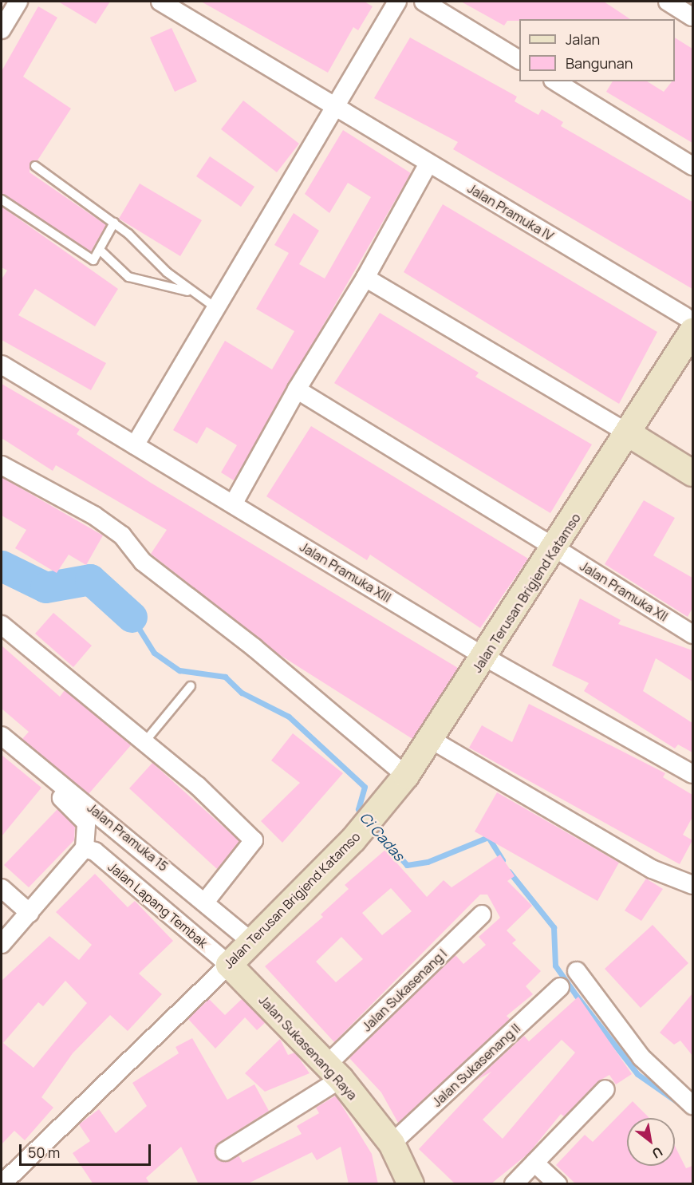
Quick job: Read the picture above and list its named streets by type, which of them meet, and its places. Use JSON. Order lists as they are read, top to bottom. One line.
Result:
{"streets":{"street":["Jalan Pramuka IV","Jalan Pramuka XIII","Jalan Pramuka XII","Jalan Terusan Brigjend Katamso","Jalan Pramuka 15","Jalan Lapang Tembak","Jalan Sukasenang I","Jalan Sukasenang Raya","Jalan Sukasenang II"]},"crossings":[["Jalan Pramuka IV","Jalan Terusan Brigjend Katamso"],["Jalan Pramuka XIII","Jalan Terusan Brigjend Katamso"],["Jalan Pramuka XII","Jalan Terusan Brigjend Katamso"],["Jalan Terusan Brigjend Katamso","Jalan Pramuka 15"],["Jalan Terusan Brigjend Katamso","Jalan Lapang Tembak"],["Jalan Terusan Brigjend Katamso","Jalan Sukasenang Raya"],["Jalan Lapang Tembak","Jalan Sukasenang Raya"],["Jalan Sukasenang I","Jalan Sukasenang Raya"],["Jalan Sukasenang Raya","Jalan Sukasenang II"]],"water":["Ci Cadas"],"legend":["Jalan","Bangunan"],"scale_bar":"50 m","north":"bottom right"}
